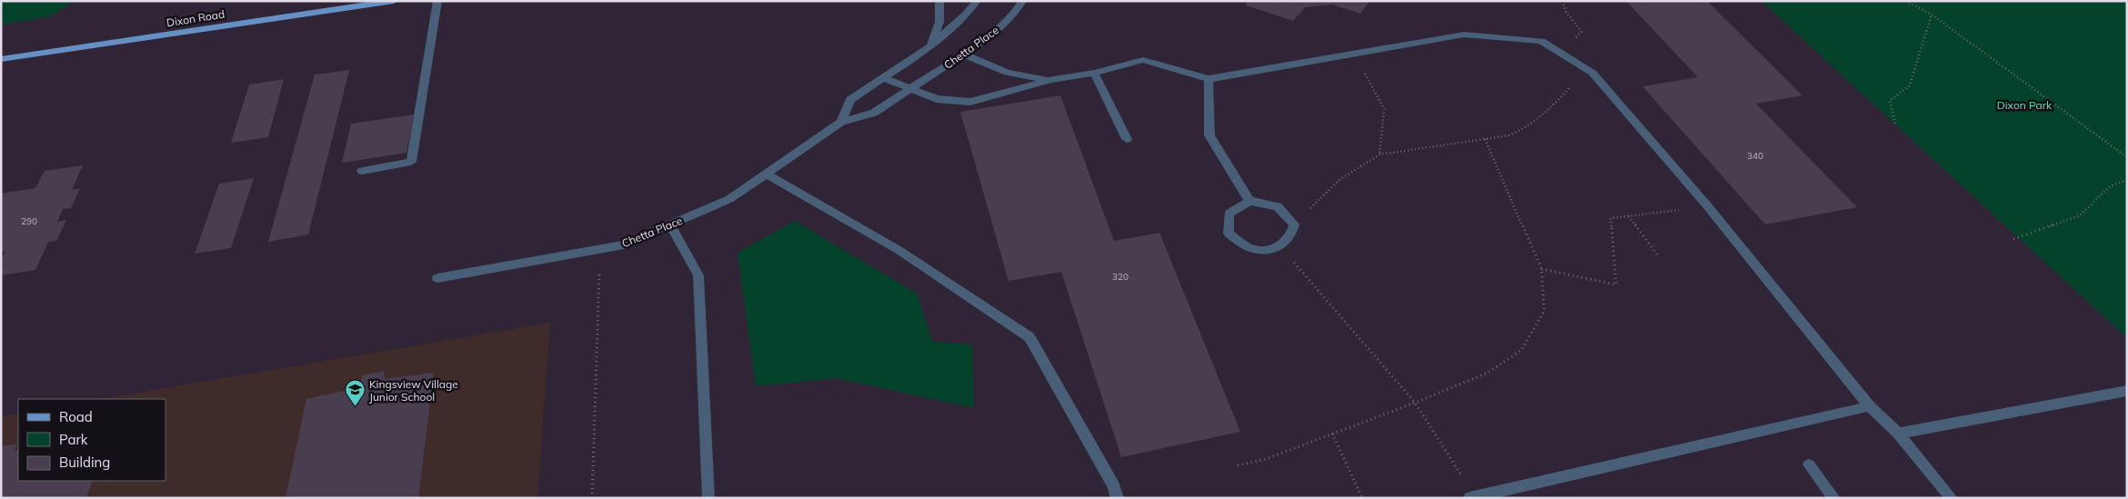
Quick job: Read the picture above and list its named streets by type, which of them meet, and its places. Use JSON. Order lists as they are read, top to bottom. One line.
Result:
{"streets":{"main road":["Dixon Road"],"street":["Chetta Place"]},"parks":["Dixon Park"],"places":{"school or university":["Kingsview Village Junior School"]},"house_numbers":["340","290","320"],"legend":["Road","Park","Building"]}
